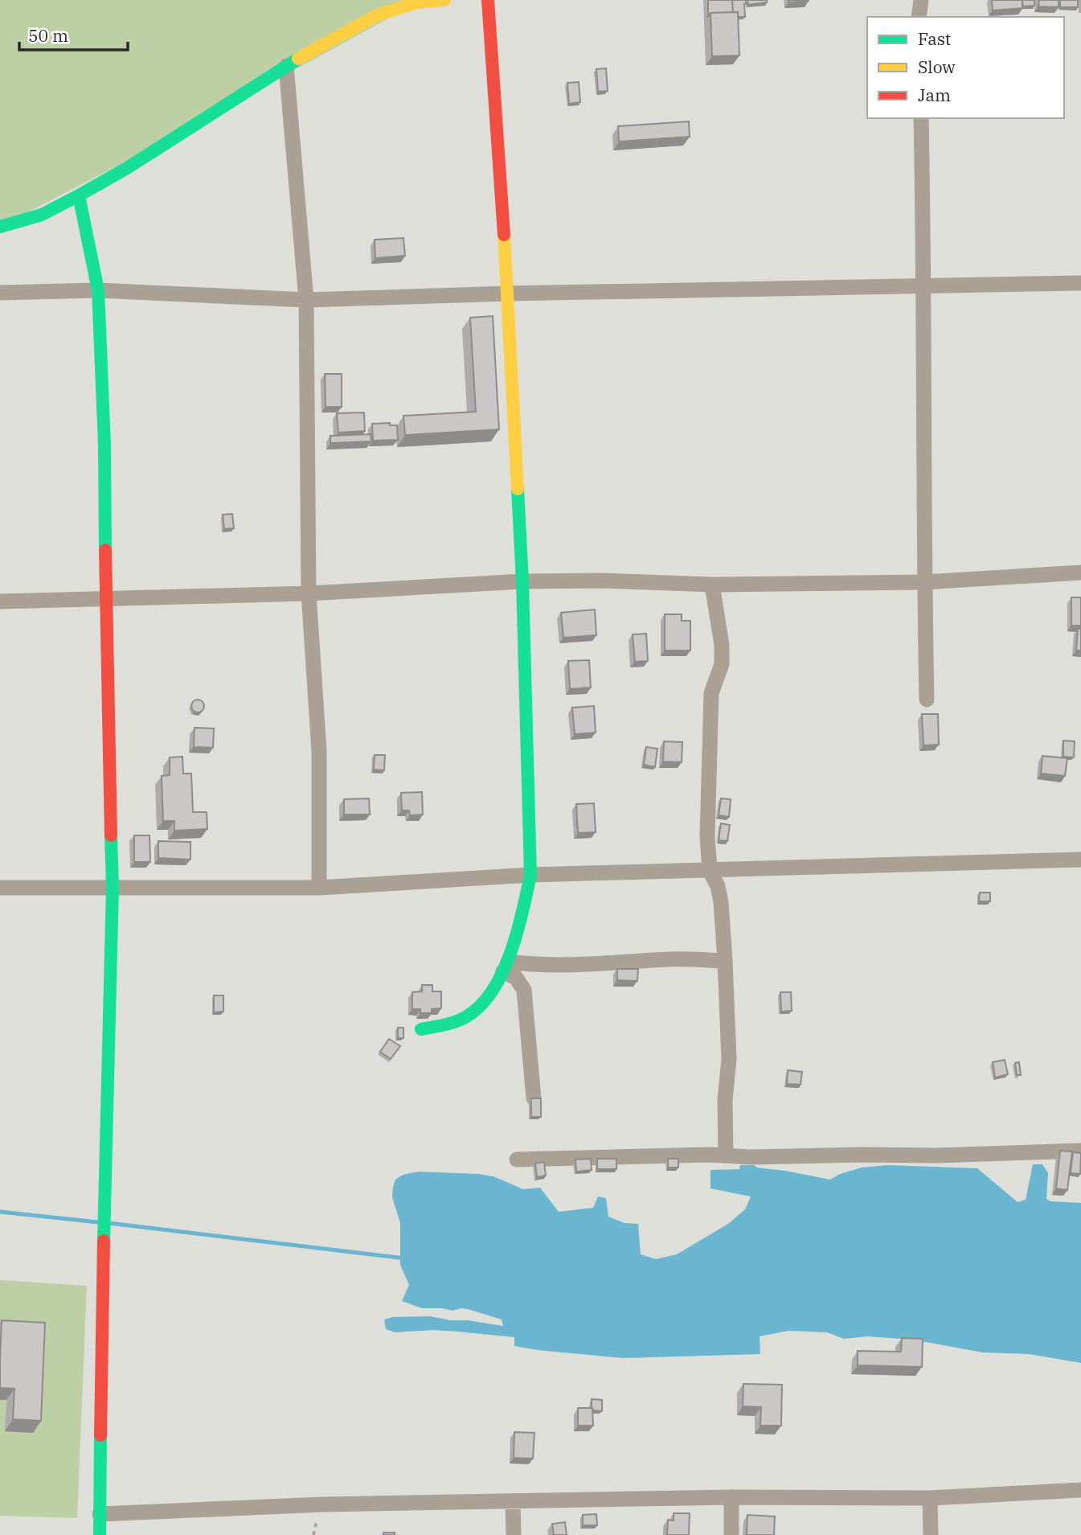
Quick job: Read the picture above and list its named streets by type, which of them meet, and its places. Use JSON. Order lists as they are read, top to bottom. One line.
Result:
{"legend":["Fast","Slow","Jam"],"scale_bar":"50 m"}
